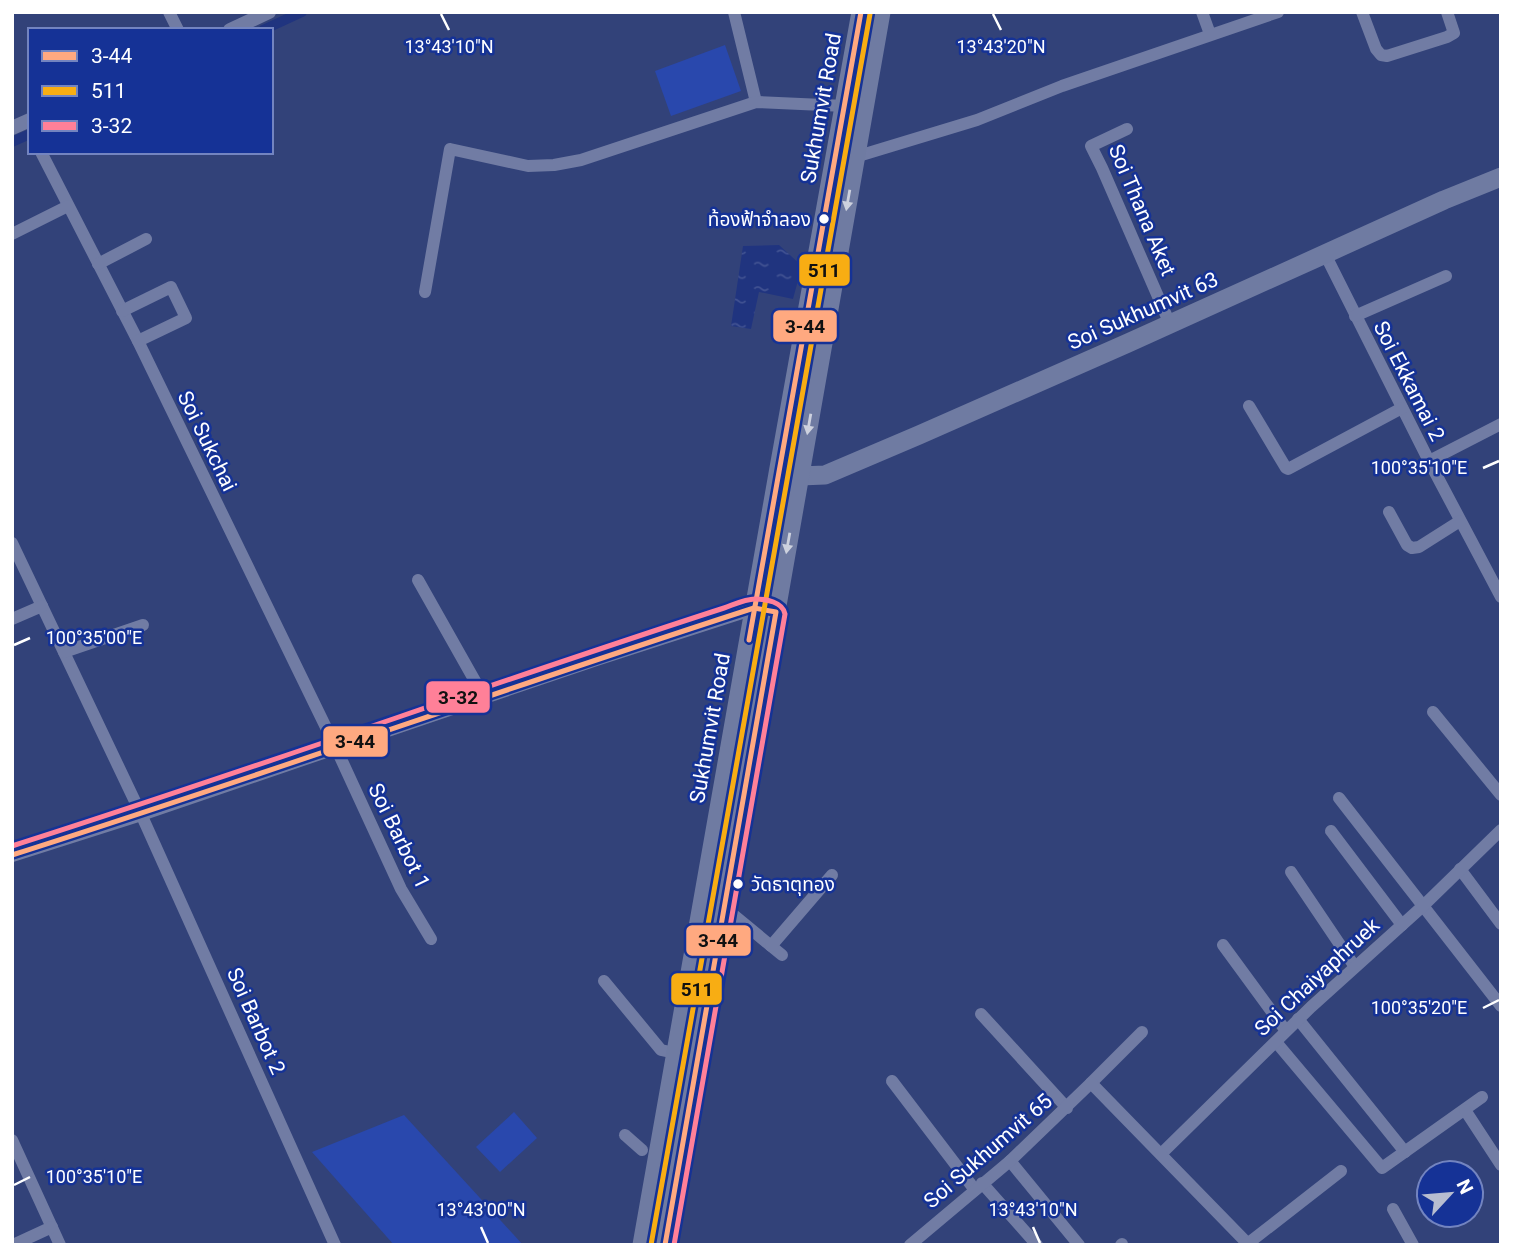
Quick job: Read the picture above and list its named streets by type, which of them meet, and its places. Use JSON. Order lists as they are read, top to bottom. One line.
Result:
{"streets":{"main road":["Sukhumvit Road","Soi Sukhumvit 63"],"street":["Soi Thana Aket","Soi Ekkamai 2","Soi Sukchai","Soi Barbot 1","Soi Chaiyaphruek","Soi Barbot 2","Soi Sukhumvit 65"]},"crossings":[["Sukhumvit Road","Soi Sukhumvit 63"],["Soi Thana Aket","Soi Sukhumvit 63"],["Soi Sukhumvit 63","Soi Ekkamai 2"],["Soi Sukchai","Soi Barbot 1"]],"places":["ท้องฟ้าจำลอง","วัดธาตุทอง"],"lines":["transit line 3-44","transit line 511","transit line 3-32"],"legend":["3-44","511","3-32"],"north":"top right","coordinates":["13°43'10\"N","13°43'20\"N","100°35'10\"E","100°35'00\"E","100°35'20\"E","13°43'00\"N"]}
